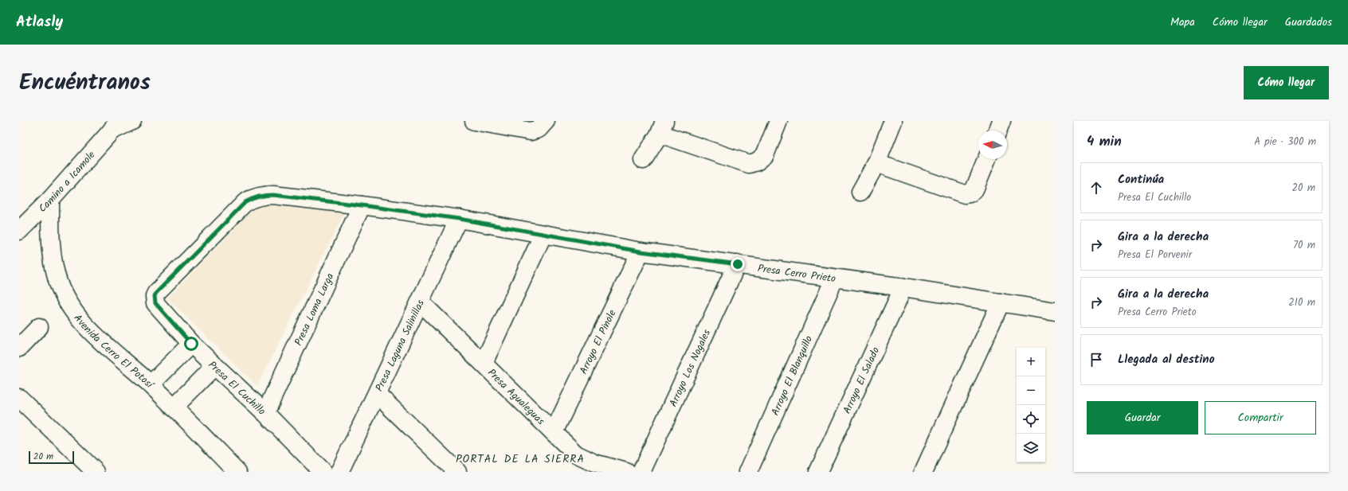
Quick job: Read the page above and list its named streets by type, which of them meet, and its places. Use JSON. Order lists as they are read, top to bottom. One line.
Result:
{"streets":{"street":["Camino a Icamole","Presa Cerro Prieto","Presa Loma Larga","Arroyo El Pinole","Presa Laguna Salinillas","Avenida Cerro El Potosí","Arroyo Los Nogales","Arroyo El Blanquillo","Arroyo El Salado","Presa El Cuchillo","Presa Agualeguas"]},"crossings":[["Camino a Icamole","Avenida Cerro El Potosí"],["Presa Cerro Prieto","Presa Loma Larga"],["Presa Cerro Prieto","Arroyo El Pinole"],["Presa Cerro Prieto","Presa Laguna Salinillas"],["Presa Cerro Prieto","Arroyo Los Nogales"],["Presa Cerro Prieto","Arroyo El Blanquillo"],["Presa Cerro Prieto","Arroyo El Salado"],["Presa Cerro Prieto","Presa El Cuchillo"],["Presa Loma Larga","Presa El Cuchillo"],["Arroyo El Pinole","Presa Agualeguas"],["Presa Laguna Salinillas","Presa Agualeguas"]],"districts":["PORTAL DE LA SIERRA"],"scale_bar":"20 m","north":"left","page":{"header":"Atlasly","nav":["Mapa","Cómo llegar","Guardados"],"title":"Encuéntranos","buttons":["Cómo llegar",["Guardar","Compartir"]],"heading":["4 min","A pie · 300 m"],"list":[["Continúa","Presa El Cuchillo","20 m"],["Gira a la derecha","Presa El Porvenir","70 m"],["Gira a la derecha","Presa Cerro Prieto","210 m"],"Llegada al destino"],"map_buttons":["+","−"],"scale":"20 m"}}
